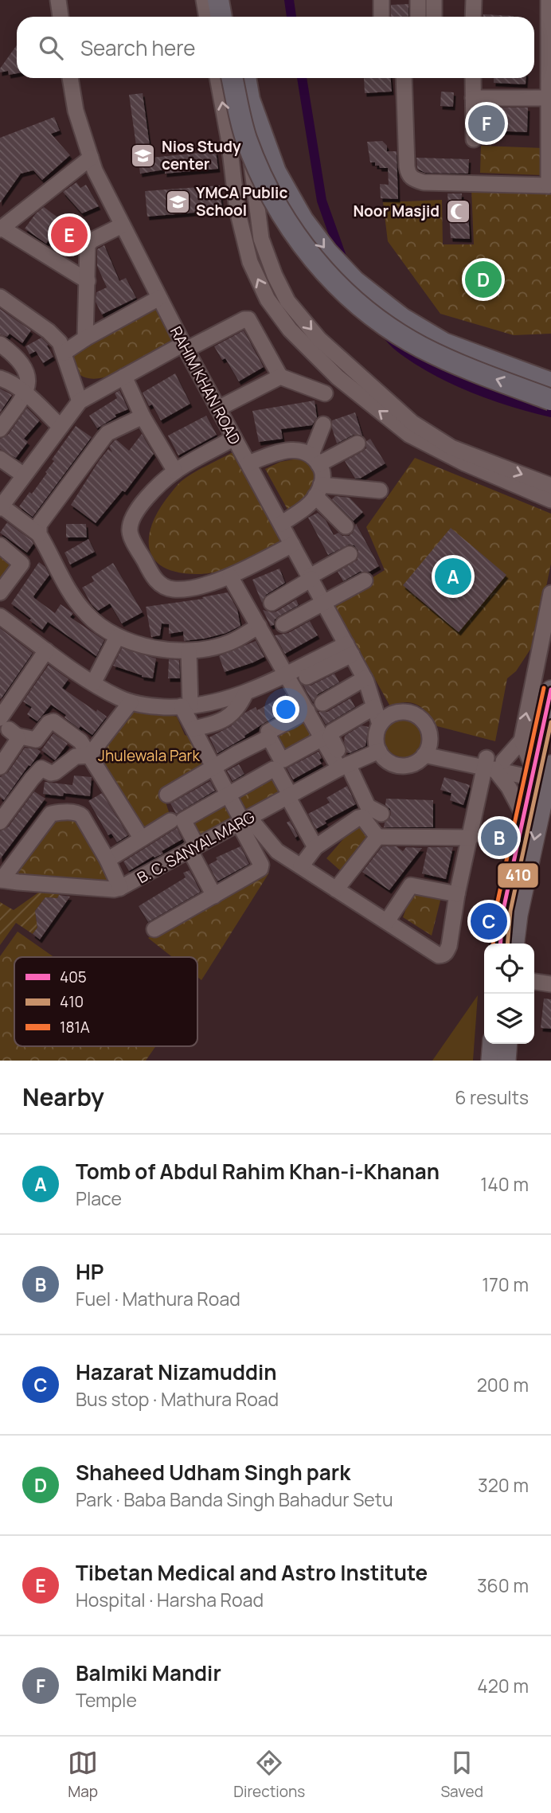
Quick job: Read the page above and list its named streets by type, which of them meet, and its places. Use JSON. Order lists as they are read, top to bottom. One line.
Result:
{"streets":{"street":["RAHIM KHAN ROAD","B. C. SANYAL MARG"]},"crossings":[["RAHIM KHAN ROAD","B. C. SANYAL MARG"]],"parks":["Jhulewala Park"],"places":{"school or university":["Nios Study center","YMCA Public School"],"mosque":["Noor Masjid"]},"lines":["transit line 181A","transit line 405","transit line 410"],"legend":["405","410","181A"],"page":{"search":"Search here","pins":["F","E","D","A","B","C"],"heading":["Nearby","6 results"],"list":[{"mark":"A","name":"Tomb of Abdul Rahim Khan-i-Khanan","note":"Place","value":"140 m"},{"mark":"B","name":"HP","note":"Fuel · Mathura Road","value":"170 m"},{"mark":"C","name":"Hazarat Nizamuddin","note":"Bus stop · Mathura Road","value":"200 m"},{"mark":"D","name":"Shaheed Udham Singh park","note":"Park · Baba Banda Singh Bahadur Setu","value":"320 m"},{"mark":"E","name":"Tibetan Medical and Astro Institute","note":"Hospital · Harsha Road","value":"360 m"},{"mark":"F","name":"Balmiki Mandir","note":"Temple","value":"420 m"}],"nav":["Map","Directions","Saved"]}}
